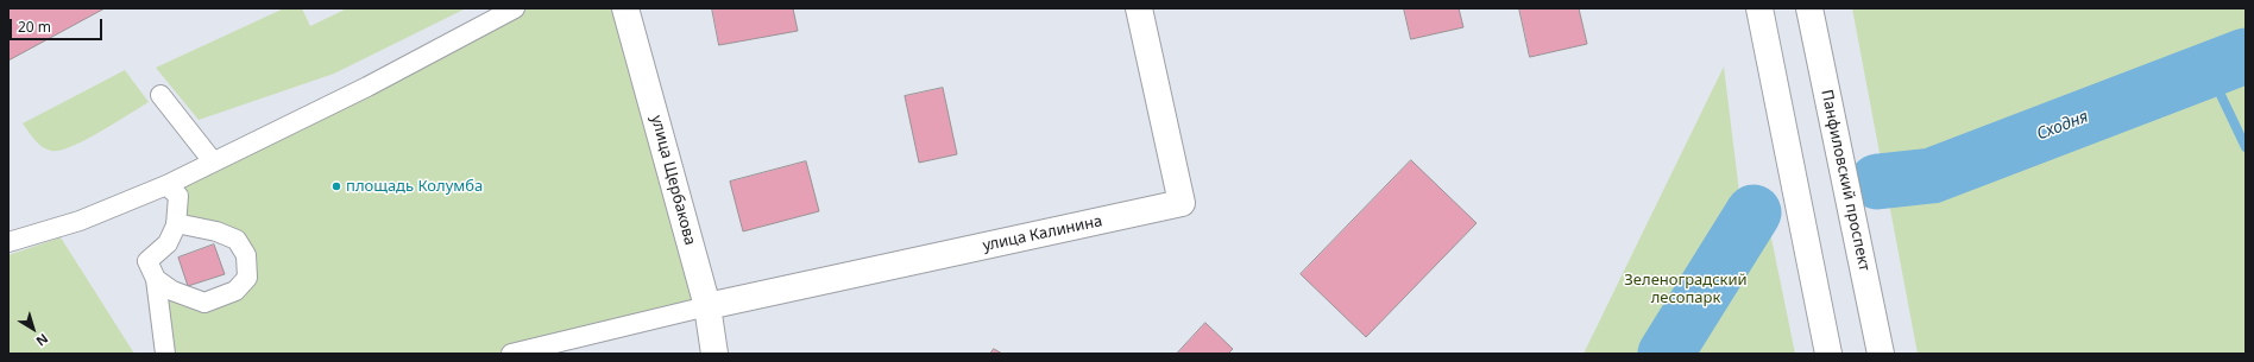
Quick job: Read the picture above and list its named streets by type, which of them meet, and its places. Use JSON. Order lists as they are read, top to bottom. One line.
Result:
{"streets":{"street":["улица Щербакова","Панфиловский проспект","улица Калинина"]},"crossings":[["улица Щербакова","улица Калинина"]],"water":["Сходня"],"parks":["Зеленоградский лесопарк"],"places":["площадь Колумба"],"scale_bar":"20 m","north":"bottom right"}
